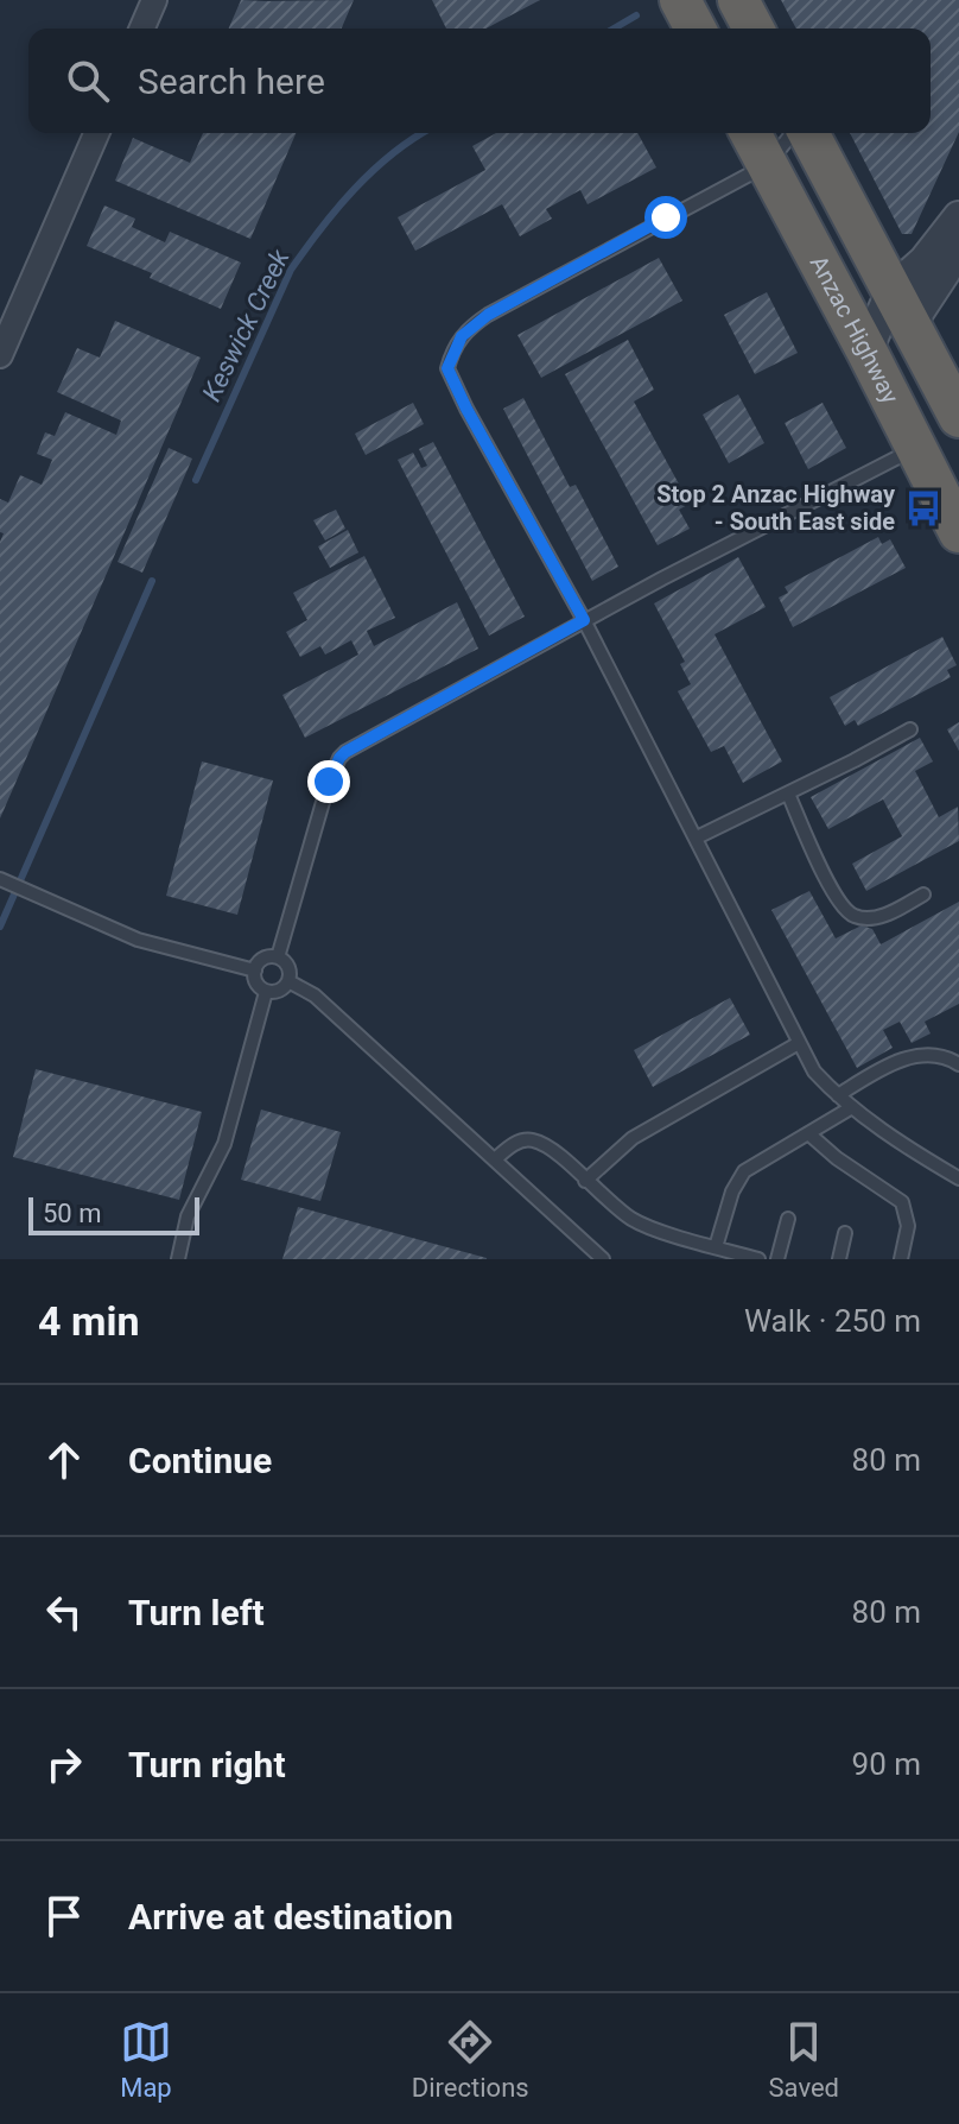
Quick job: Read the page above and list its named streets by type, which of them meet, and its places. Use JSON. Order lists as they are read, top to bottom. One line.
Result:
{"streets":{"highway":["Anzac Highway"]},"water":["Keswick Creek"],"places":{"bus stop":["Stop 2 Anzac Highway - South East side"]},"scale_bar":"50 m","page":{"search":"Search here","scale":"50 m","heading":["4 min","Walk · 250 m"],"list":[["Continue","80 m"],["Turn left","80 m"],["Turn right","90 m"],"Arrive at destination"],"nav":["Map","Directions","Saved"]}}
